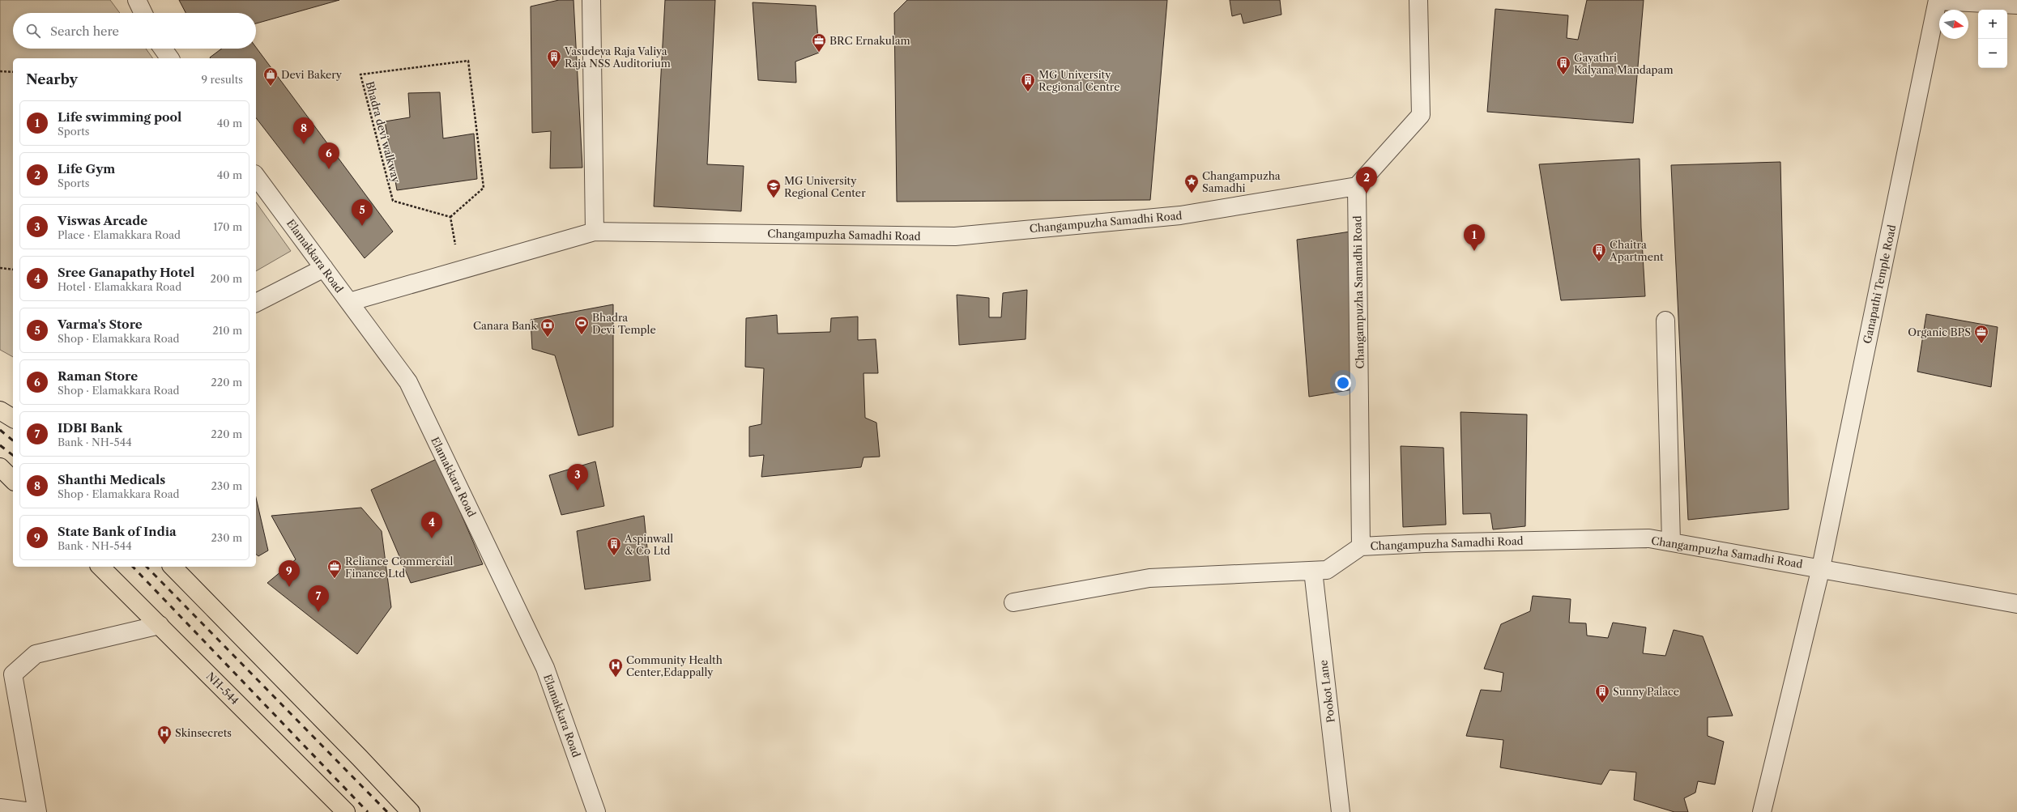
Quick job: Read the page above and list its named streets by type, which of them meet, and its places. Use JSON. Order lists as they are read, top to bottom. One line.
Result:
{"streets":{"main road":["NH-544"],"street":["Changampuzha Samadhi Road","Elamakkara Road","Ganapathi Temple Road","Pookot Lane"],"path":["Bhadra devi walkway"]},"crossings":[["Changampuzha Samadhi Road","Elamakkara Road"],["Changampuzha Samadhi Road","Ganapathi Temple Road"]],"places":{"office":["BRC Ernakulam","Organic BPS","Reliance Commercial Finance Ltd"],"building":["Vasudeva Raja Valiya Raja NSS Auditorium","Gayathri Kalyana Mandapam","MG University Regional Centre","Chaitra Apartment","Aspinwall & Co Ltd","Sunny Palace"],"shop":["Devi Bakery"],"place":["Changampuzha Samadhi"],"school or university":["MG University Regional Center"],"sports":["Bhadra Devi Temple"],"bank":["Canara Bank"],"hospital":["Community Health Center,Edappally","Skinsecrets"]},"north":"right","page":{"map_buttons":["+","−"],"search":"Search here","heading":["Nearby","9 results"],"list":[{"mark":"1","name":"Life swimming pool","note":"Sports","value":"40 m"},{"mark":"2","name":"Life Gym","note":"Sports","value":"40 m"},{"mark":"3","name":"Viswas Arcade","note":"Place · Elamakkara Road","value":"170 m"},{"mark":"4","name":"Sree Ganapathy Hotel","note":"Hotel · Elamakkara Road","value":"200 m"},{"mark":"5","name":"Varma's Store","note":"Shop · Elamakkara Road","value":"210 m"},{"mark":"6","name":"Raman Store","note":"Shop · Elamakkara Road","value":"220 m"},{"mark":"7","name":"IDBI Bank","note":"Bank · NH-544","value":"220 m"},{"mark":"8","name":"Shanthi Medicals","note":"Shop · Elamakkara Road","value":"230 m"},{"mark":"9","name":"State Bank of India","note":"Bank · NH-544","value":"230 m"}],"pins":["8","6","2","5","1","3","4","9","7"]}}
